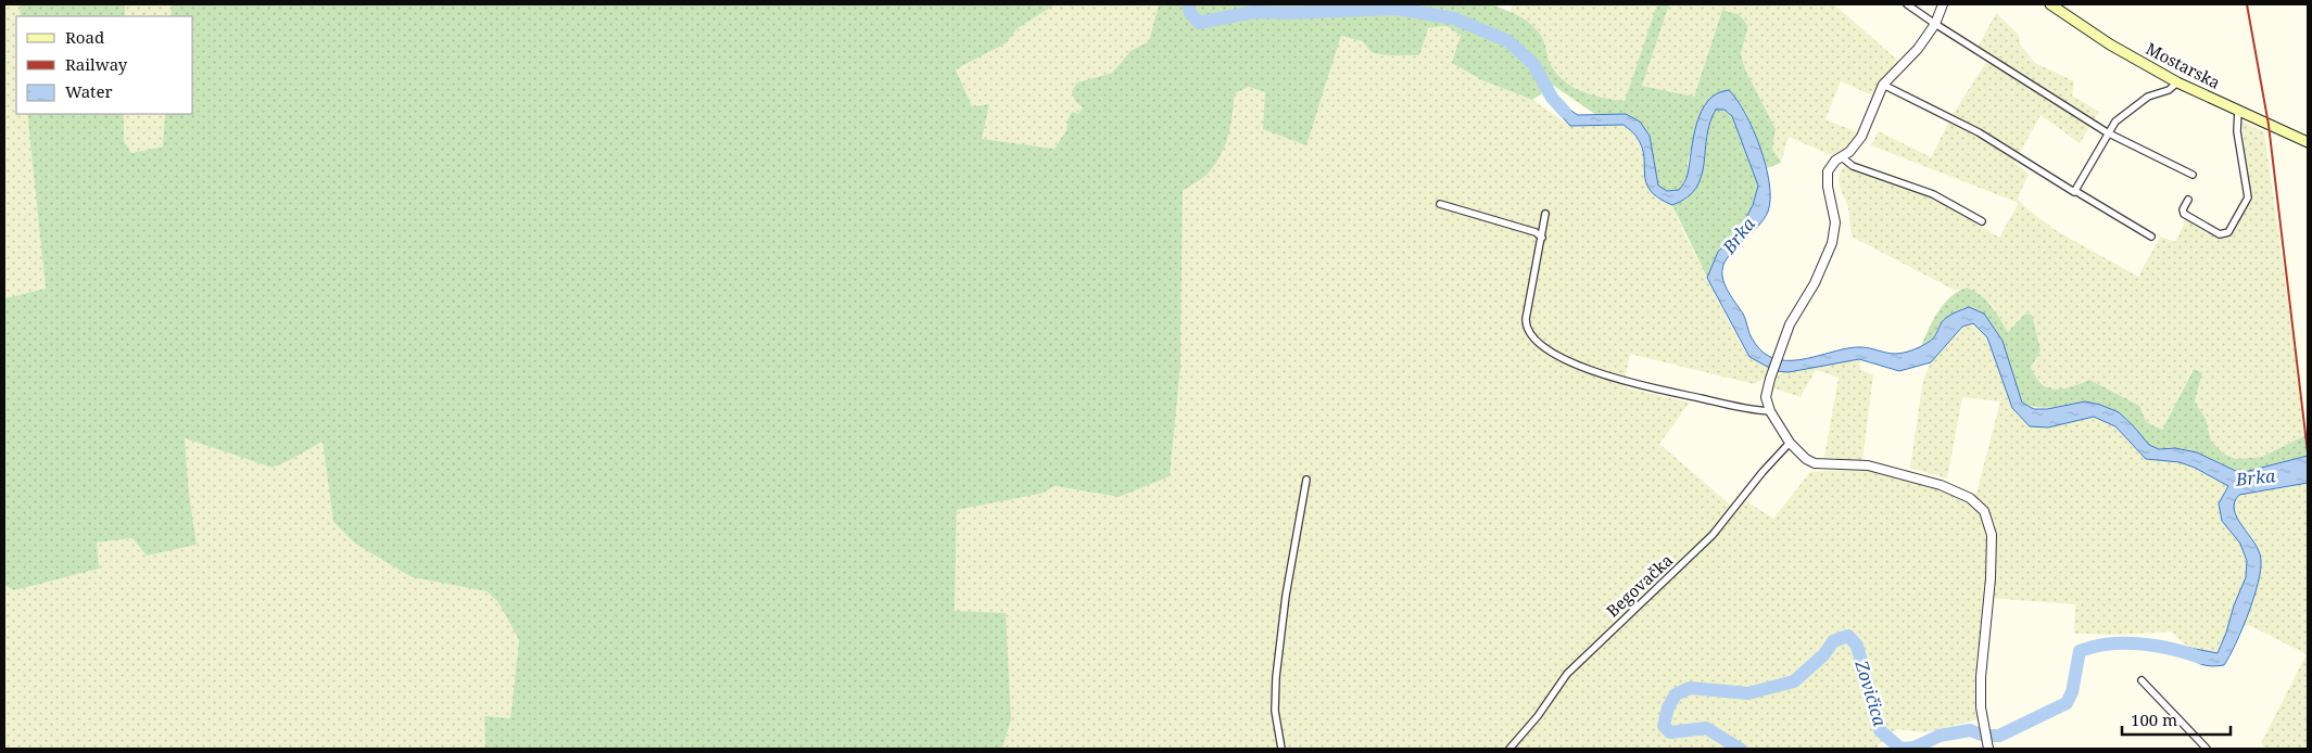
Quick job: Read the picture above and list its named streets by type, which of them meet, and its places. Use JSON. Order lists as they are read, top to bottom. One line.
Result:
{"streets":{"main road":["Mostarska"],"street":["Begovačka"]},"water":["Brka","Zovičica"],"legend":["Road","Railway","Water"],"scale_bar":"100 m"}
